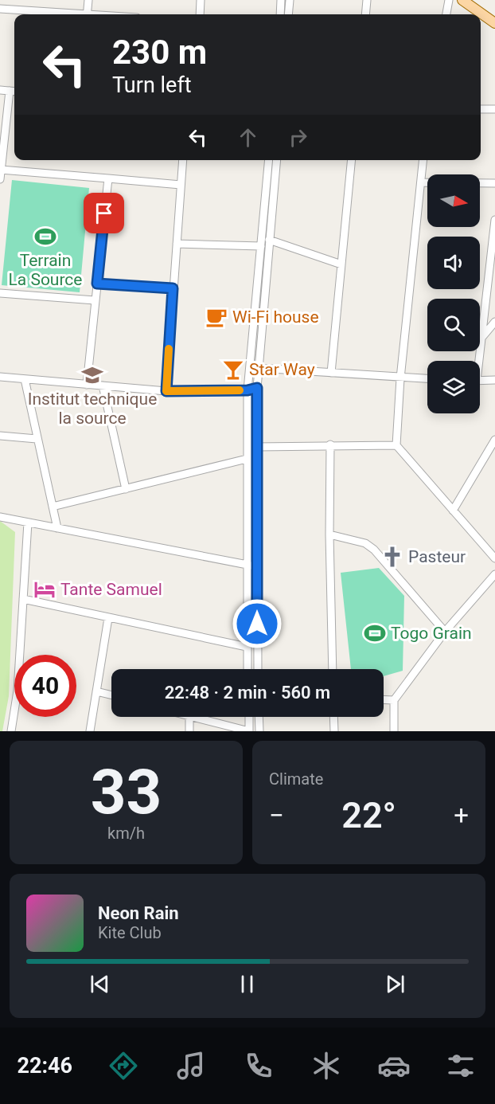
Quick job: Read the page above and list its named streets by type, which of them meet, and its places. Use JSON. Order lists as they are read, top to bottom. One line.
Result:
{"places":{"sports":["Terrain La Source","Togo Grain"],"cafe":["Wi-Fi house"],"bar":["Star Way"],"school or university":["Institut technique la source"],"church":["Pasteur"],"hotel":["Tante Samuel"]},"north":"right","page":{"turn":["230 m","Turn left"],"limit":"40","trip":"22:48 · 2 min · 560 m","tile":[["33","km/h"],"Climate"],"heat":["−","22°","+"],"song":["Neon Rain","Kite Club"],"tabs":"22:46"}}
